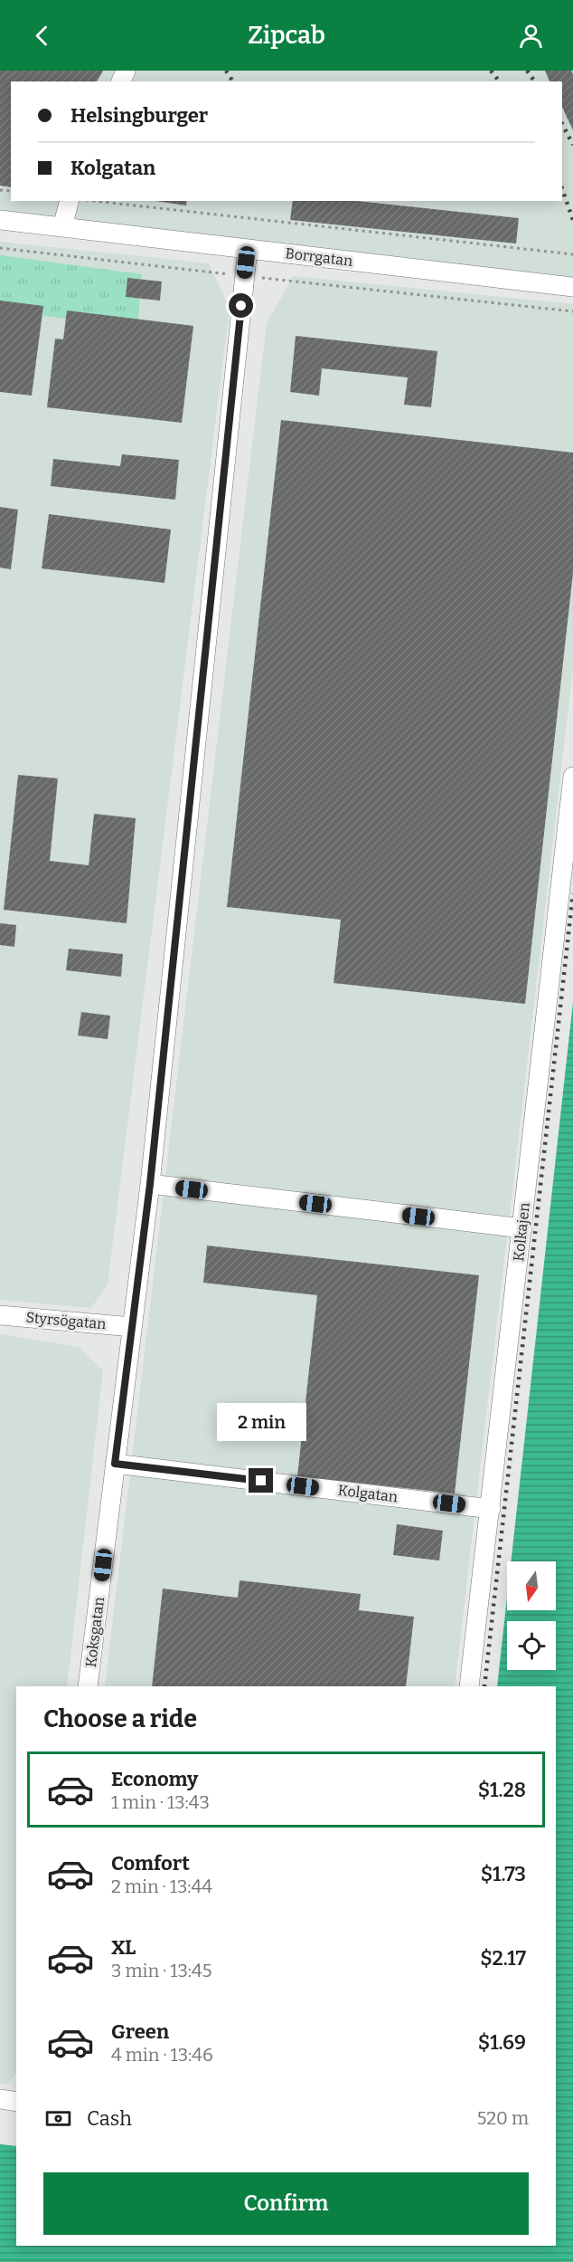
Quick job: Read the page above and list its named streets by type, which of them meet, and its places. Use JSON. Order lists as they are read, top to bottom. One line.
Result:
{"streets":{"street":["Borrgatan","Kolkajen","Styrsögatan","Kolgatan","Koksgatan"]},"crossings":[["Borrgatan","Koksgatan"],["Kolkajen","Kolgatan"],["Styrsögatan","Koksgatan"],["Kolgatan","Koksgatan"]],"north":"bottom","page":{"header":"Zipcab","banner":["Helsingburger","Kolgatan"],"bubble":"2 min","heading":"Choose a ride","list":[{"name":"Economy","note":"1 min · 13:43","value":"$1.28"},{"name":"Comfort","note":"2 min · 13:44","value":"$1.73"},{"name":"XL","note":"3 min · 13:45","value":"$2.17"},{"name":"Green","note":"4 min · 13:46","value":"$1.69"}],"pay":["Cash","520 m"],"buttons":"Confirm"}}
